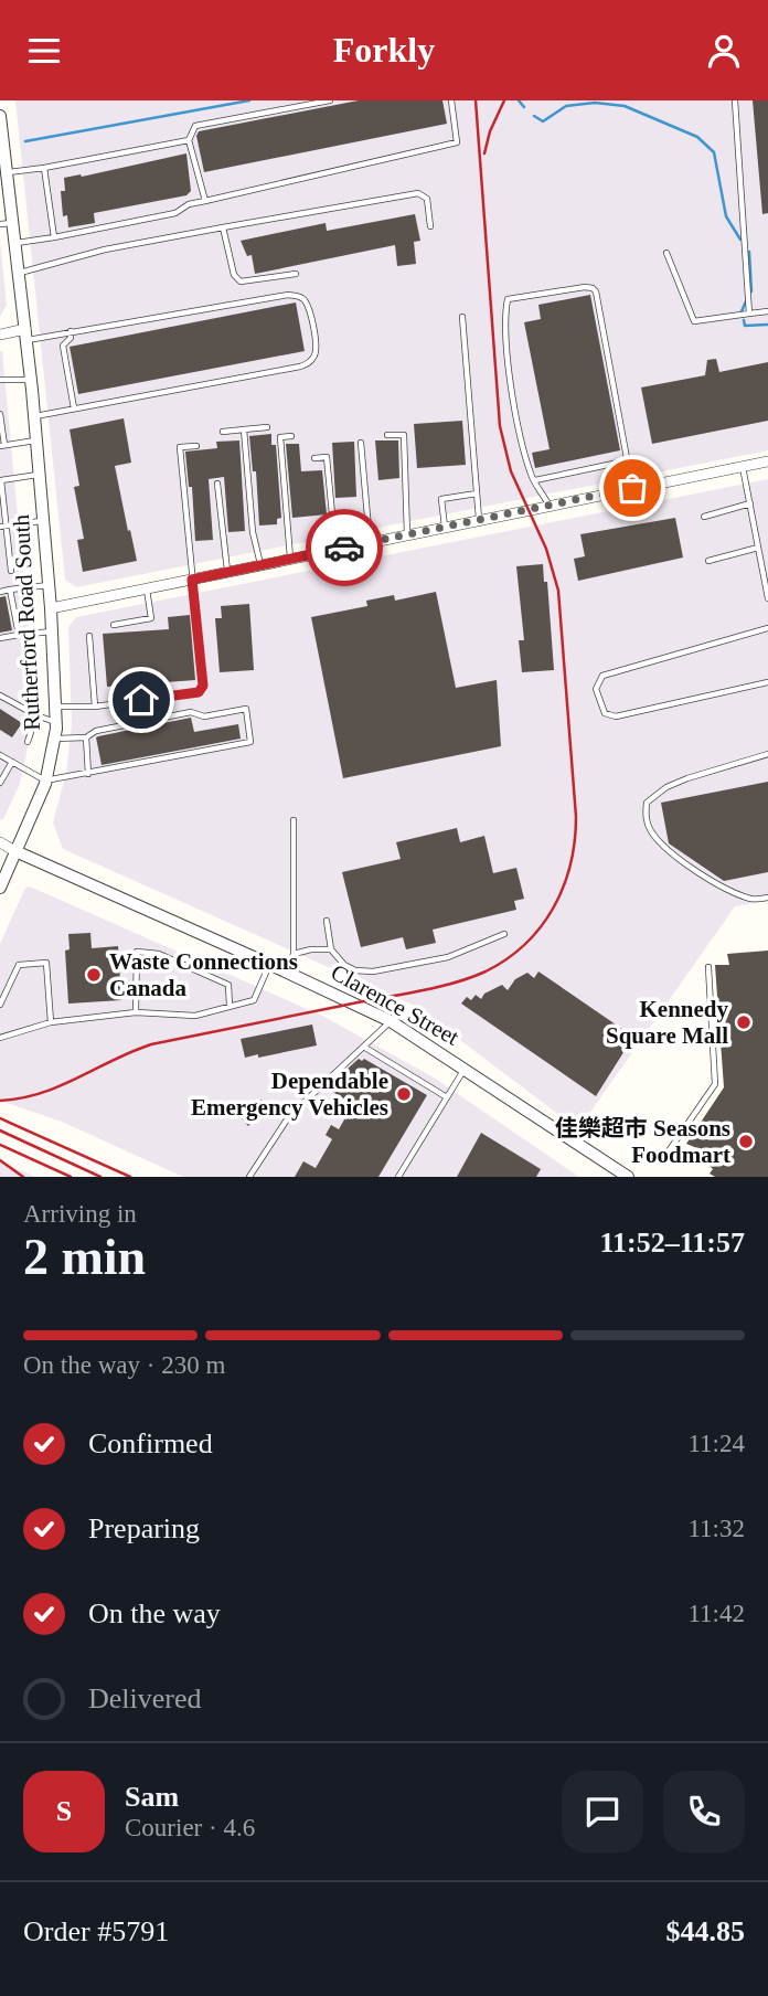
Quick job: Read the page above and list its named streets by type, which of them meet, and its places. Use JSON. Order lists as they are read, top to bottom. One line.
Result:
{"streets":{"street":["Rutherford Road South","Clarence Street"]},"crossings":[["Rutherford Road South","Clarence Street"]],"places":["Waste Connections Canada","Kennedy Square Mall","Dependable Emergency Vehicles","佳樂超市 Seasons Foodmart"],"page":{"header":"Forkly","heading":["2 min","Arriving in","11:52–11:57"],"panel":["Sam","Courier · 4.6","Order #5791","$44.85"],"bar":"On the way · 230 m","list":[["Confirmed","11:24"],["Preparing","11:32"],["On the way","11:42"],"Delivered"],"round":"S"}}
